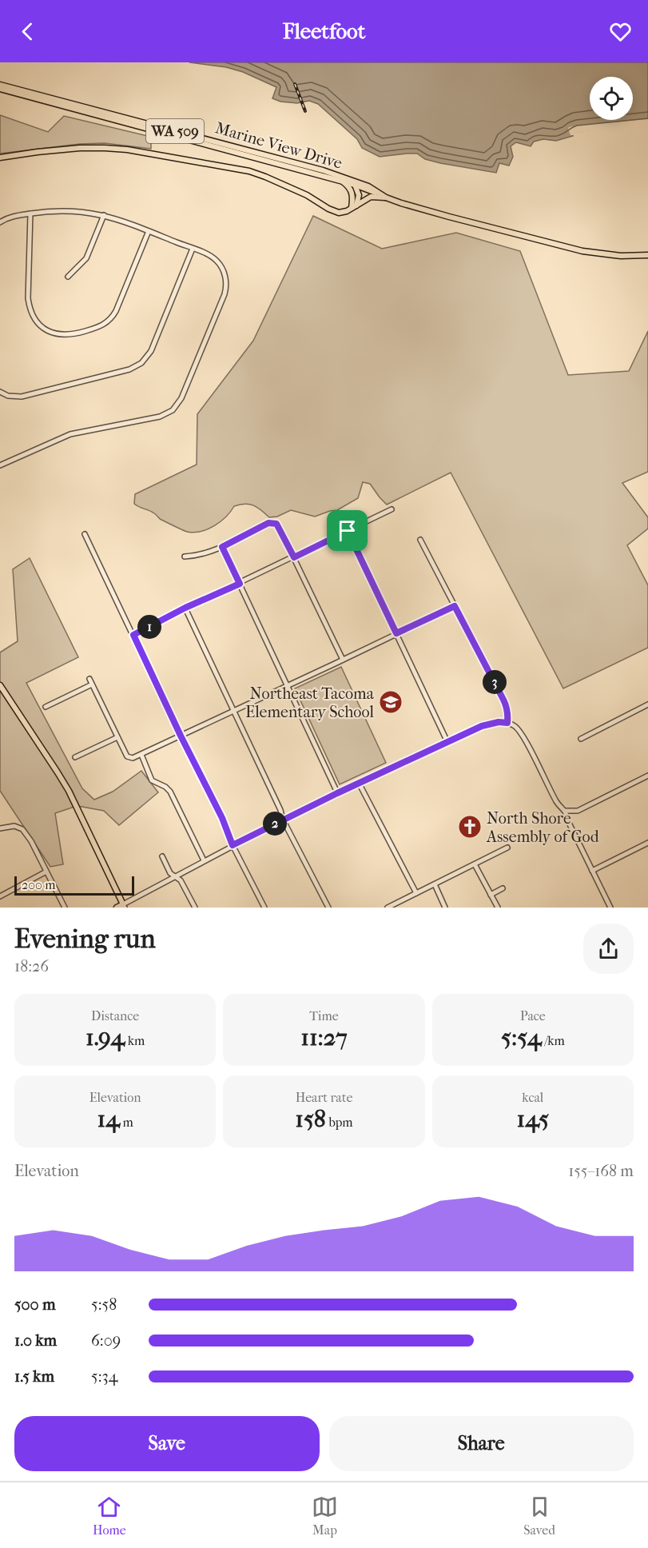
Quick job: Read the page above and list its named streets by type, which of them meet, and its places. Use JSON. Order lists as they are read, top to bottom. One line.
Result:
{"streets":{"main road":["WA 509","Marine View Drive"]},"places":{"school or university":["Northeast Tacoma Elementary School"],"church":["North Shore Assembly of God"]},"scale_bar":"200 m","page":{"header":"Fleetfoot","pins":["1","3","2"],"scale":"200 m","heading":["Evening run","18:26"],"stats":[["Distance","1.94 km"],["Time","11:27"],["Pace","5:54 /km"],["Elevation","14 m"],["Heart rate","158 bpm"],["kcal","145"]],"chart":["Elevation","155–168 m"],"list":[{"name":"500 m","note":"5:58"},{"name":"1.0 km","note":"6:09"},{"name":"1.5 km","note":"5:34"}],"buttons":["Save","Share"],"tabs":["Home","Map","Saved"]}}
